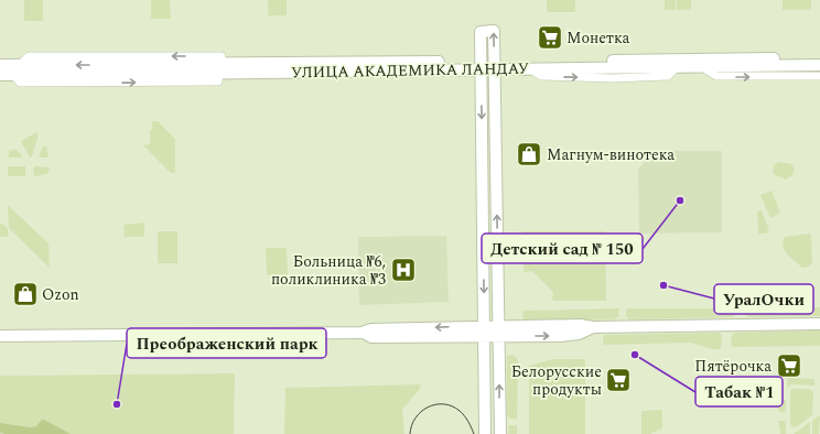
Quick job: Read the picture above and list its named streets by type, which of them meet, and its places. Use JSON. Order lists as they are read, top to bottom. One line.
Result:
{"streets":{"street":["УЛИЦА АКАДЕМИКА ЛАНДАУ"]},"places":{"supermarket":["Монетка","Пятёрочка","Белорусские продукты"],"shop":["Магнум-винотека","Ozon"],"other":["Детский сад № 150","УралОчки","Табак №1","Преображенский парк"],"hospital":["Больница №6, поликлиника №3"]}}
